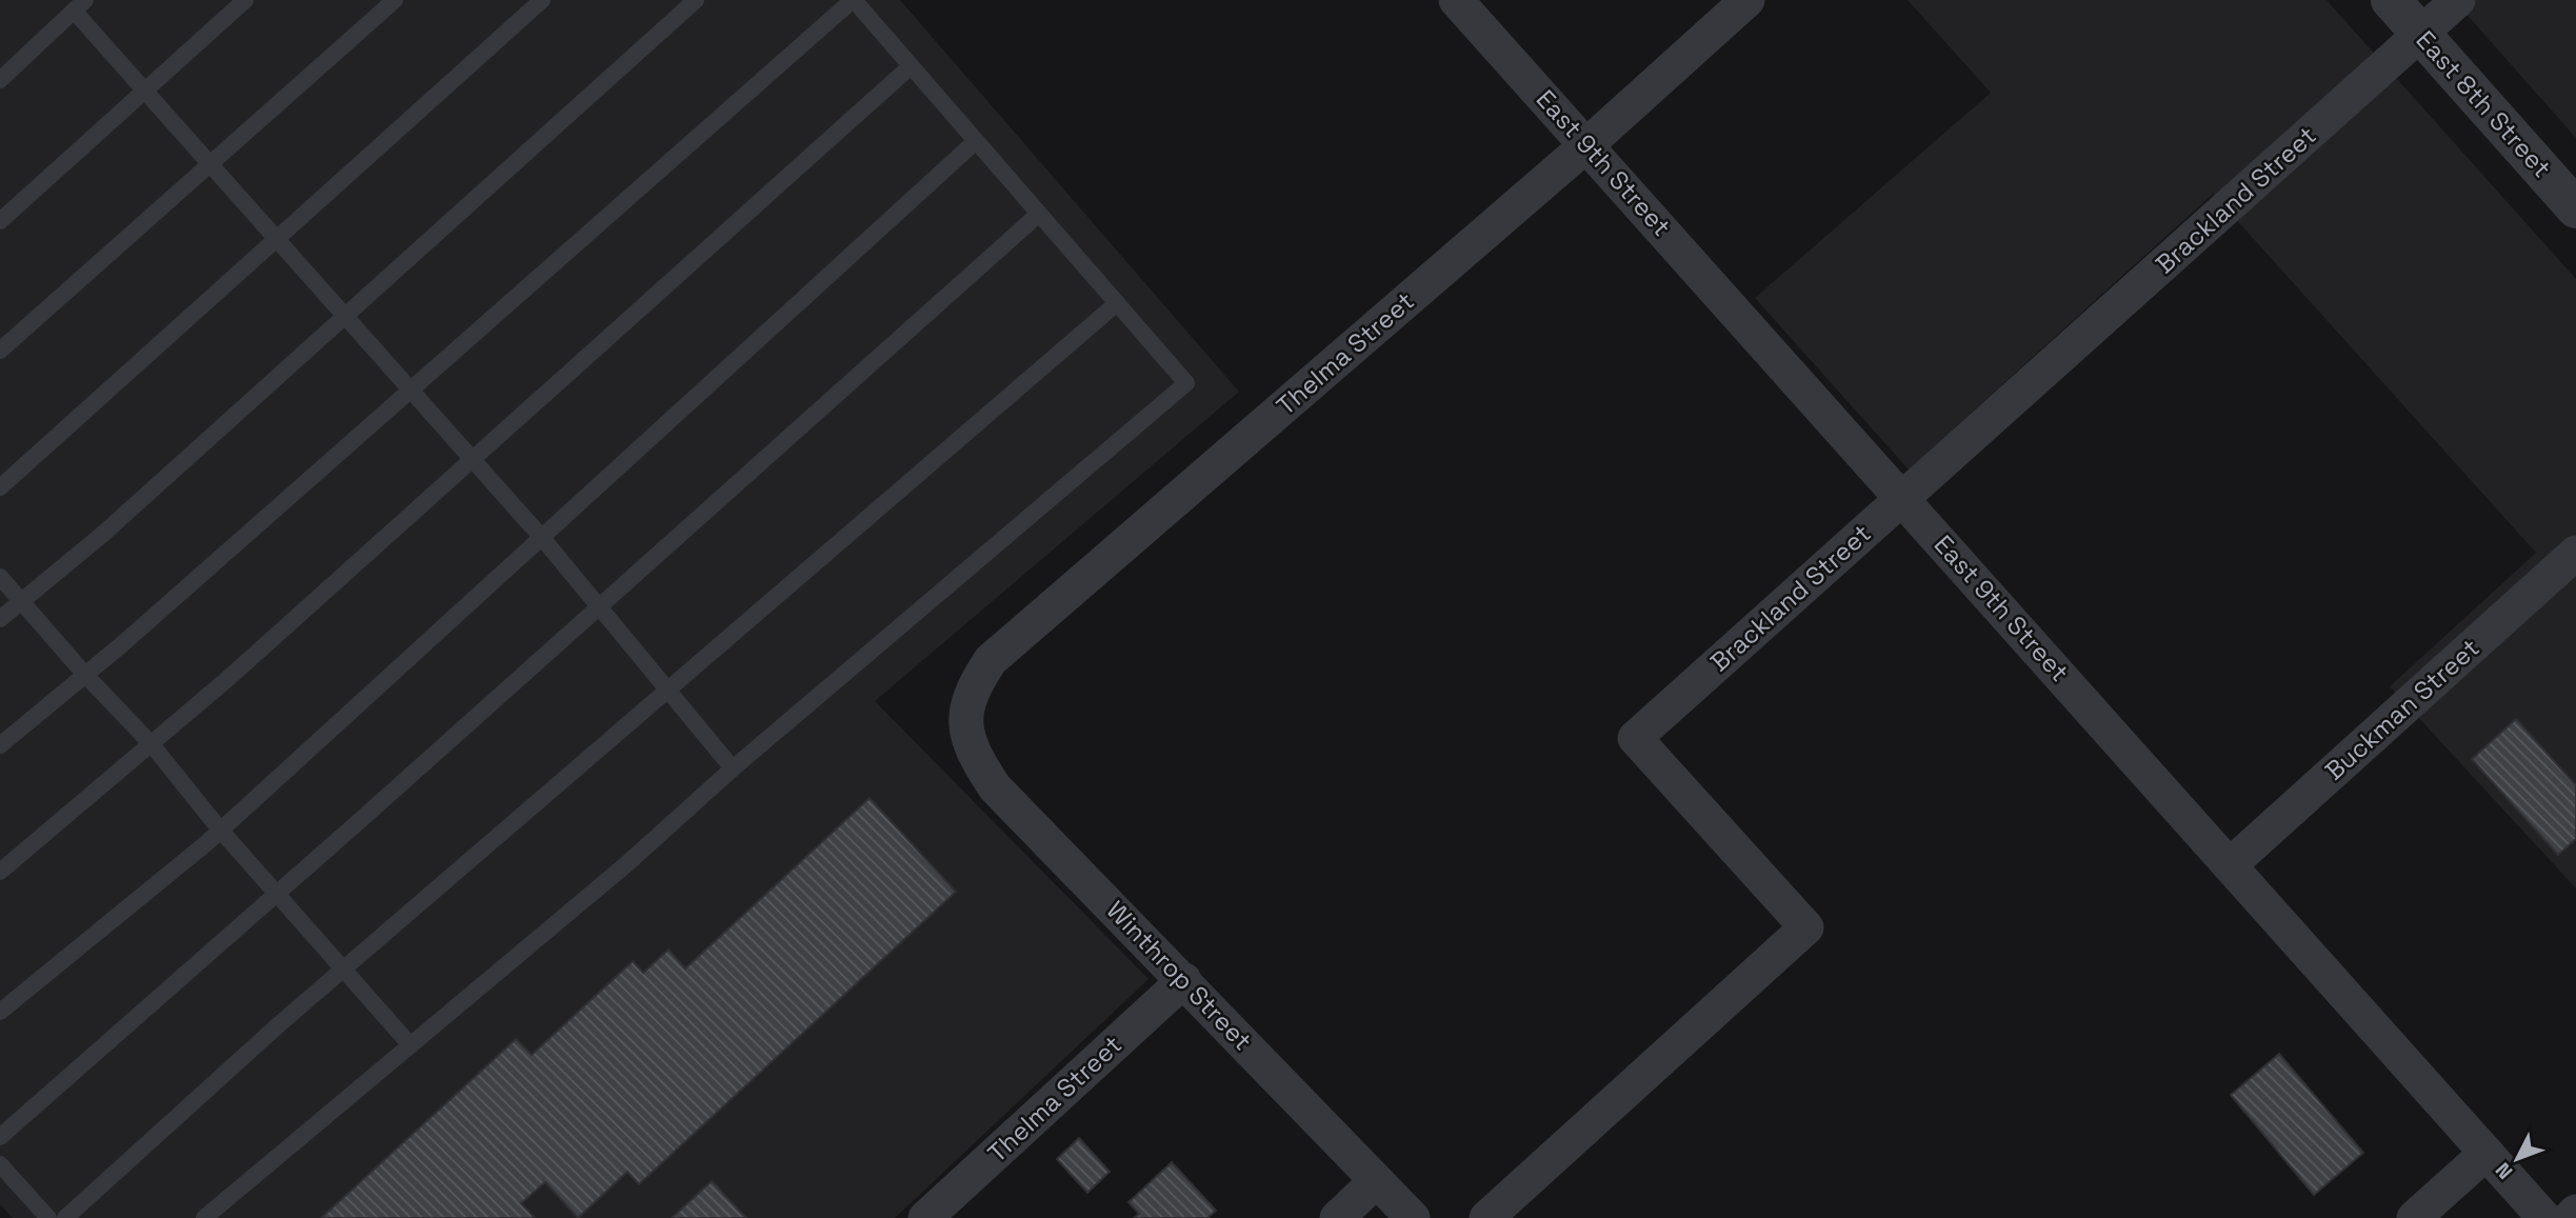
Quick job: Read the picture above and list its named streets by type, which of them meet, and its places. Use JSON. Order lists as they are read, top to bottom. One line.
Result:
{"streets":{"street":["East 8th Street","East 9th Street","Brackland Street","Thelma Street","Buckman Street","Winthrop Street"]},"crossings":[["East 8th Street","Brackland Street"],["East 9th Street","Brackland Street"],["East 9th Street","Thelma Street"],["East 9th Street","Buckman Street"],["Thelma Street","Winthrop Street"]],"north":"bottom left"}
